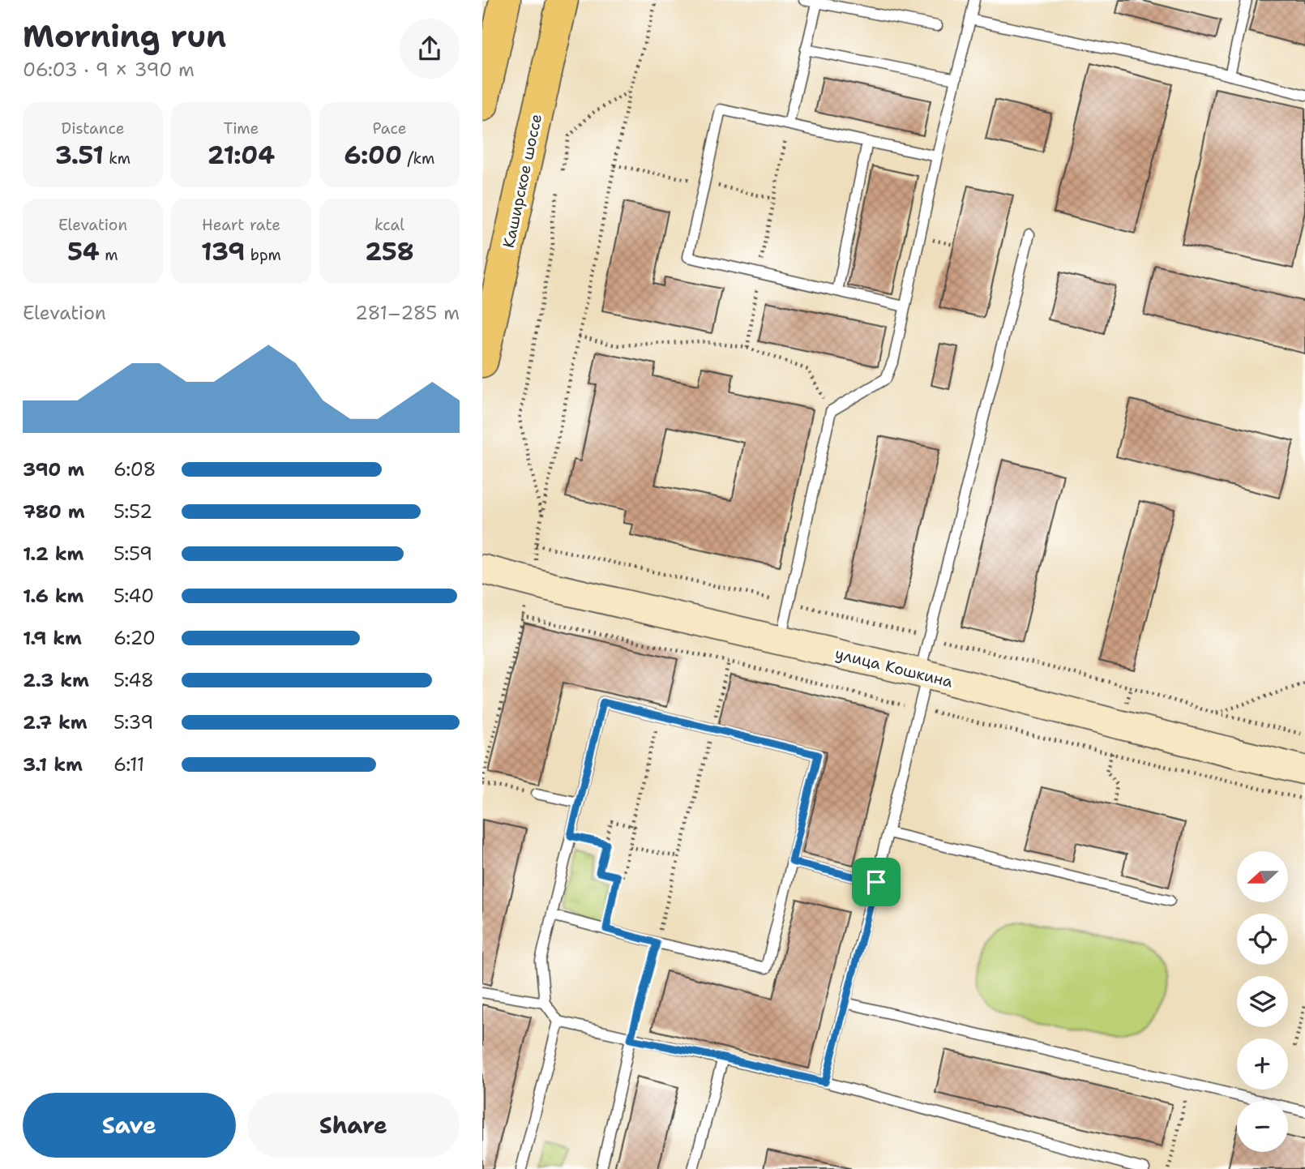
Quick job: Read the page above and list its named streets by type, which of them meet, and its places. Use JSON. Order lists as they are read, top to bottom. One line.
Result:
{"streets":{"main road":["Каширское шоссе","улица Кошкина"]},"north":"left","page":{"heading":["Morning run","06:03 · 9 × 390 m"],"stats":[["Distance","3.51 km"],["Time","21:04"],["Pace","6:00 /km"],["Elevation","54 m"],["Heart rate","139 bpm"],["kcal","258"]],"chart":["Elevation","281–285 m"],"list":[{"name":"390 m","note":"6:08"},{"name":"780 m","note":"5:52"},{"name":"1.2 km","note":"5:59"},{"name":"1.6 km","note":"5:40"},{"name":"1.9 km","note":"6:20"},{"name":"2.3 km","note":"5:48"},{"name":"2.7 km","note":"5:39"},{"name":"3.1 km","note":"6:11"}],"map_buttons":["+","−"],"buttons":["Save","Share"]}}
